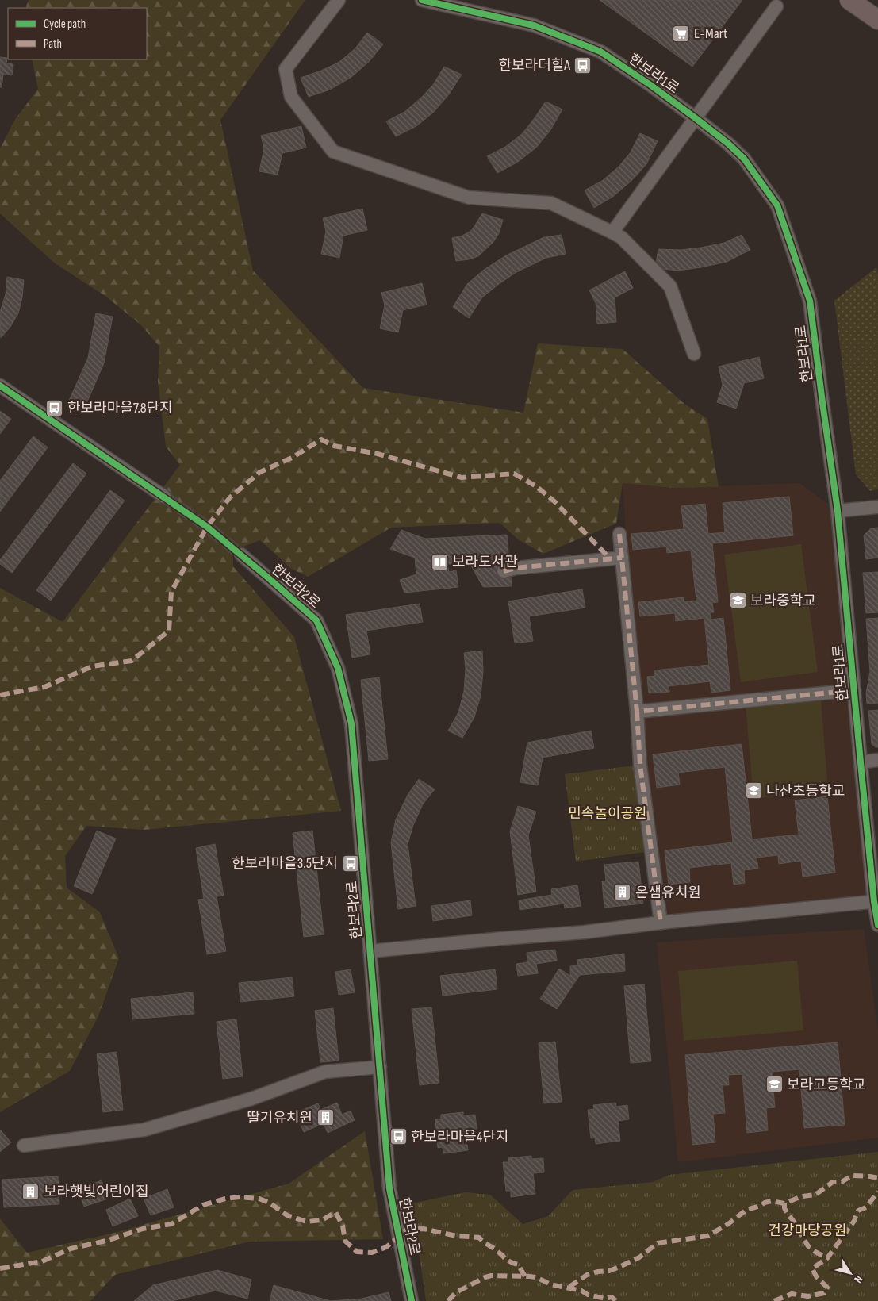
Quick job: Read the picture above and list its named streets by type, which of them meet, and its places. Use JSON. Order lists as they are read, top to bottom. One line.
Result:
{"streets":{"street":["한보라1로","한보라2로"]},"parks":["민속놀이공원","건강마당공원"],"places":{"supermarket":["E-Mart"],"bus stop":["한보라더힐A","한보라마을7.8단지","한보라마을3.5단지","한보라마을4단지"],"library":["보라도서관"],"school or university":["보라중학교","나산초등학교","보라고등학교"],"building":["온샘유치원","딸기유치원","보라햇빛어린이집"]},"legend":["Cycle path","Path"],"north":"bottom right"}
